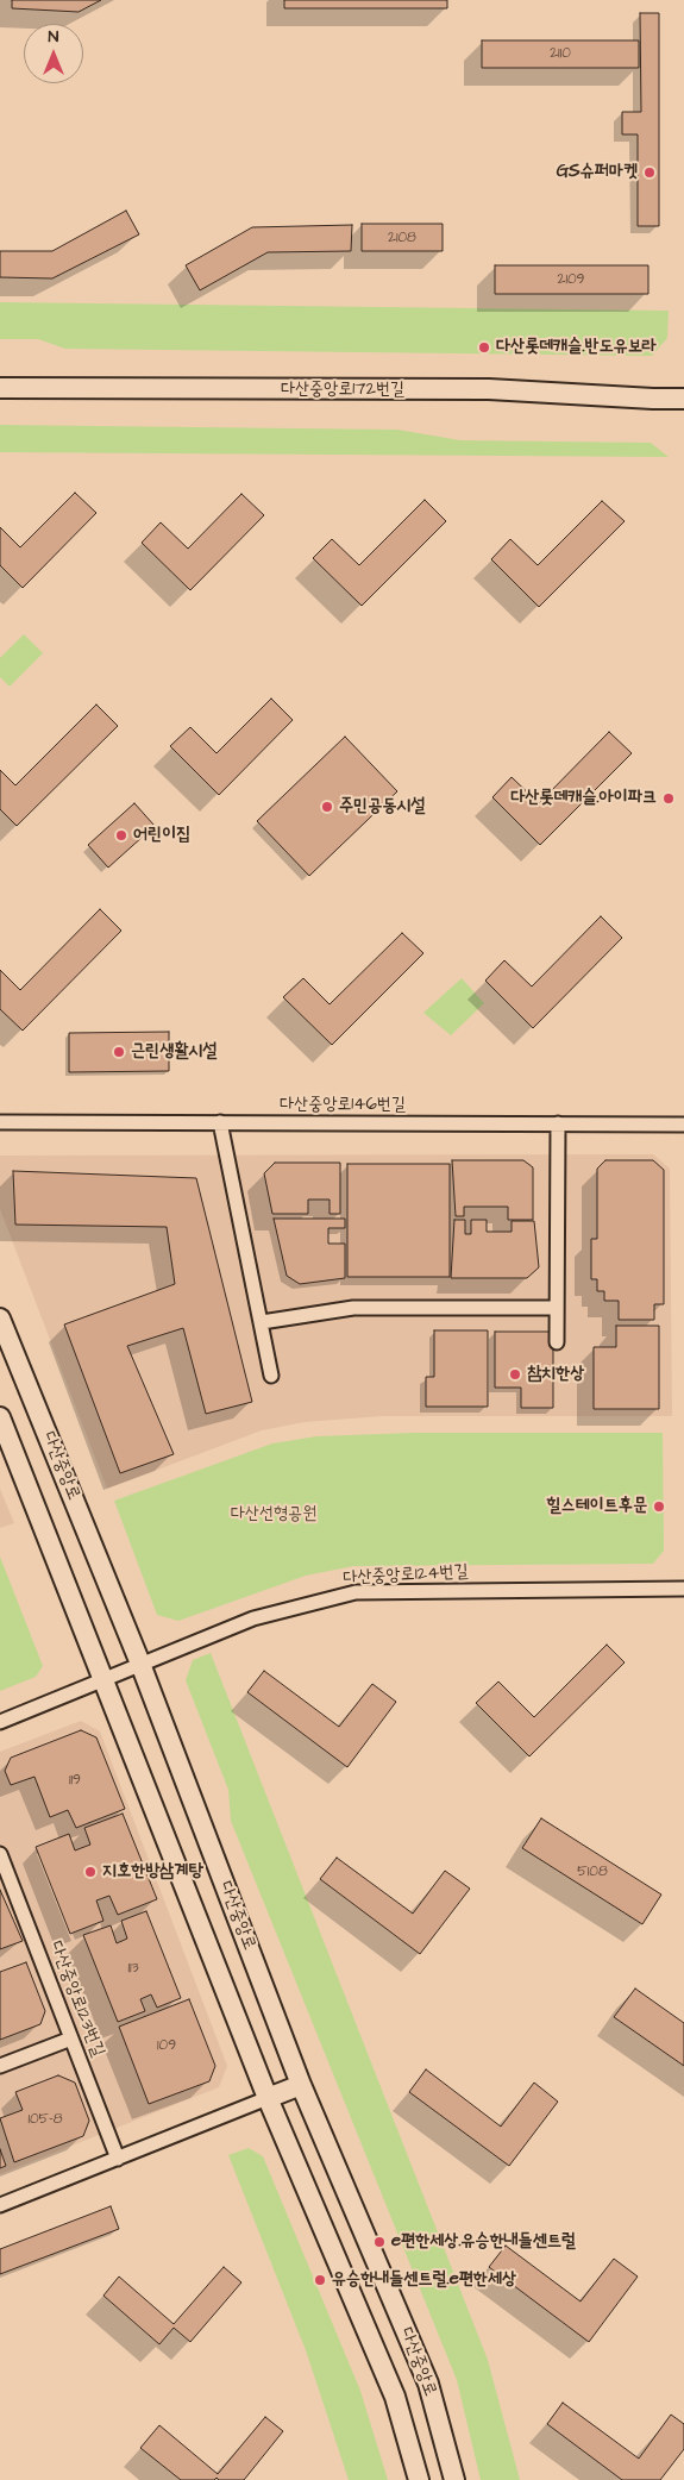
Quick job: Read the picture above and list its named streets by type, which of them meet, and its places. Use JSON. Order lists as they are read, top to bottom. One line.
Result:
{"streets":{"street":["다산중앙로172번길","다산중앙로146번길","다산중앙로","다산중앙로124번길","다산중앙로123번길"]},"crossings":[["다산중앙로","다산중앙로124번길"]],"parks":["다산선형공원"],"places":["GS슈퍼마켓","다산롯데캐슬.반도유보라","다산롯데캐슬.아이파크","주민공동시설","어린이집","근린생활시설","참치한상","힐스테이트후문","지호한방삼계탕","e편한세상.유승한내들센트럴","유승한내들센트럴.e편한세상"],"house_numbers":["2110","2108","2109","119","5108","113","109","105-8"],"north":"top"}
